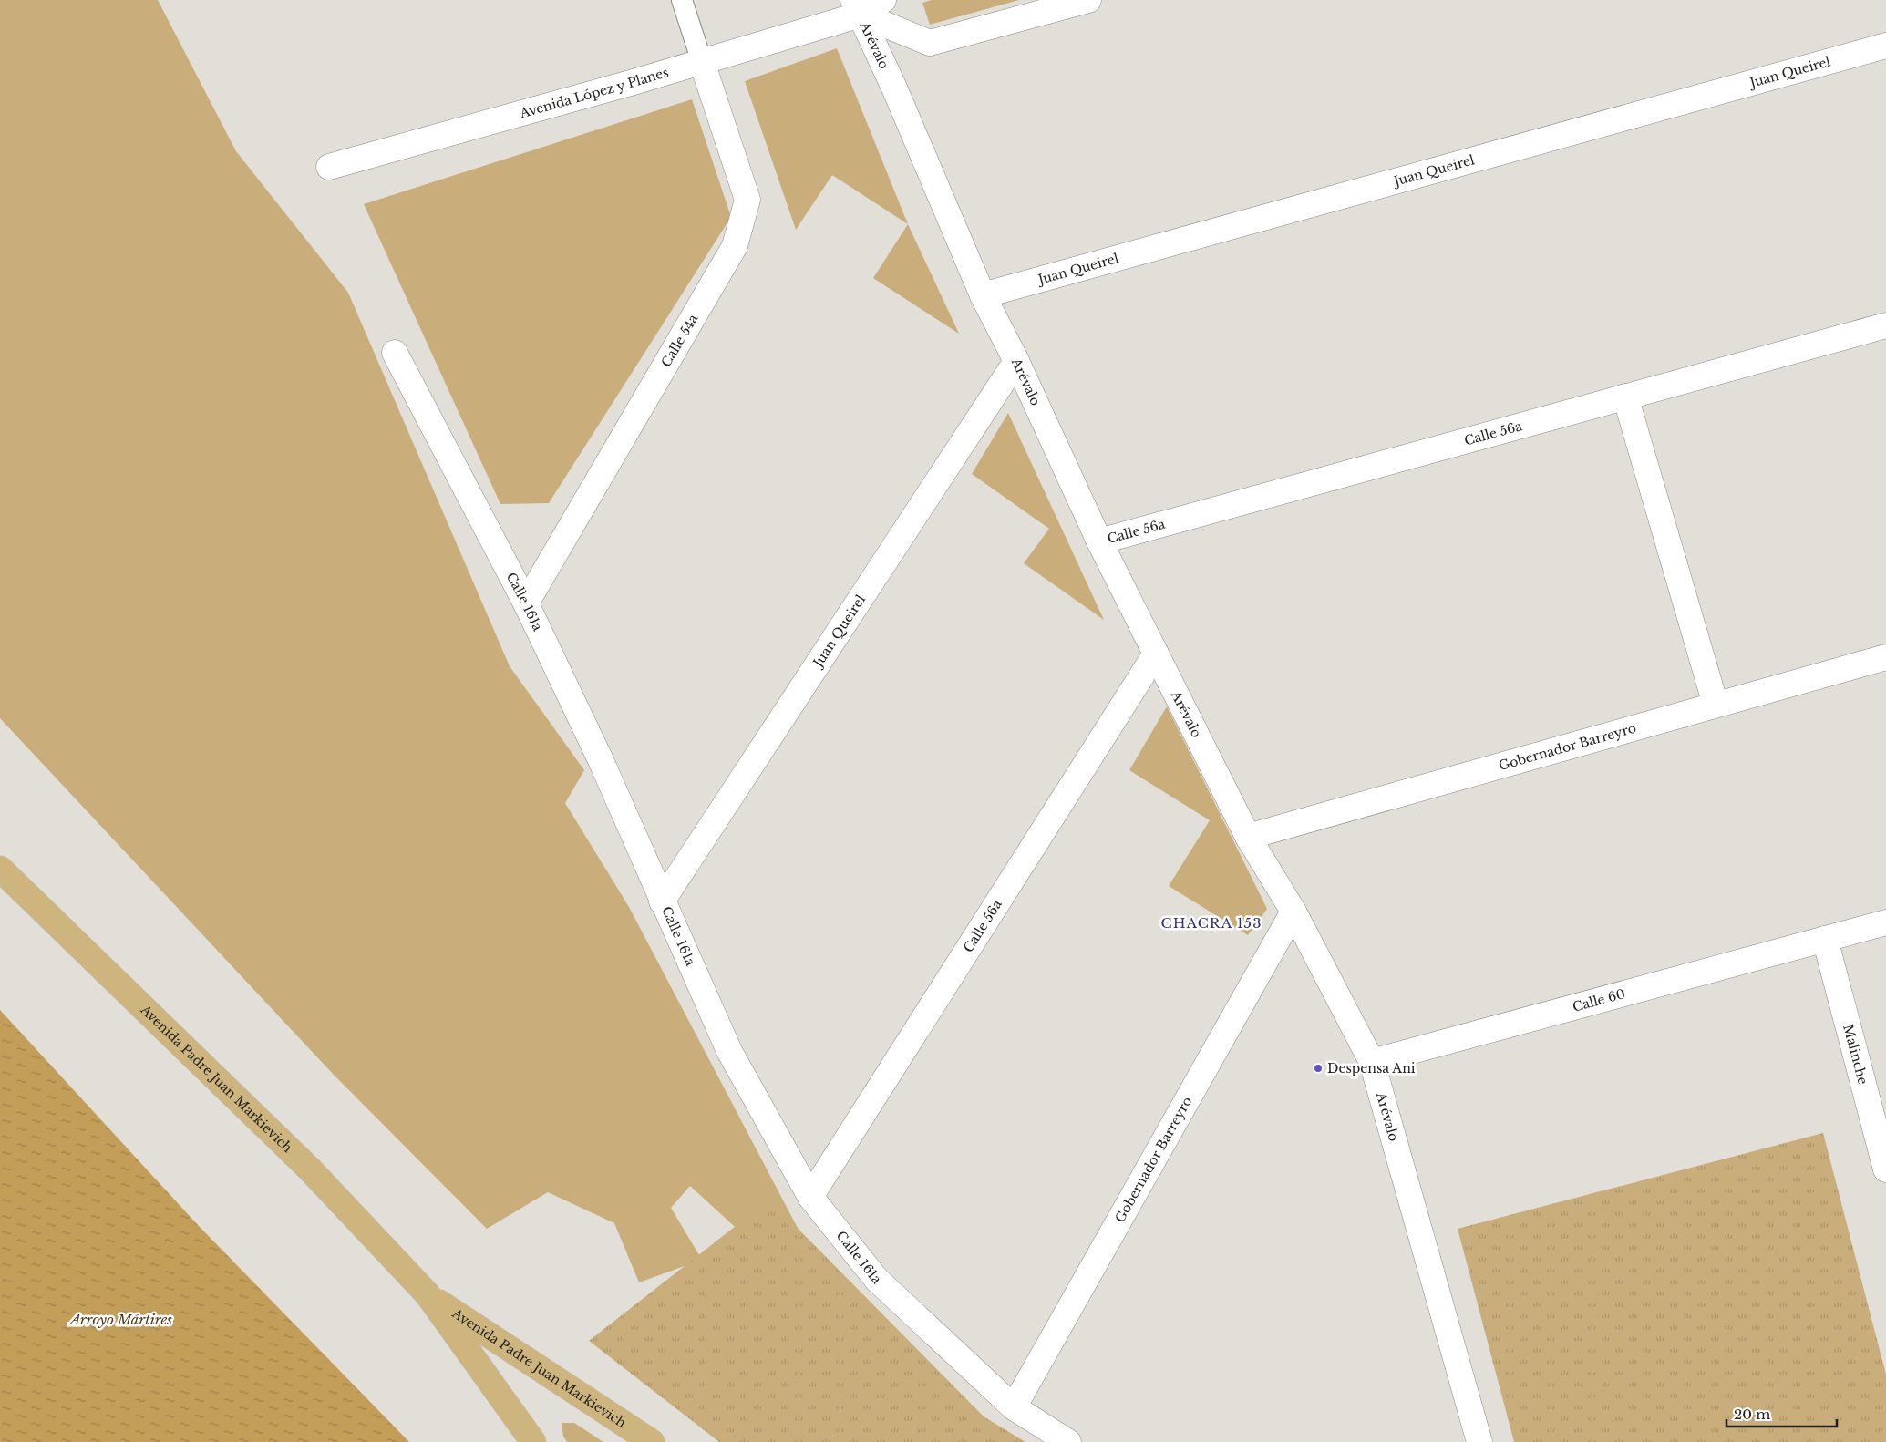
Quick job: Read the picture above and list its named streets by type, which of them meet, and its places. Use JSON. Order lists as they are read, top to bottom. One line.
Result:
{"streets":{"main road":["Avenida Padre Juan Markievich"],"street":["Arévalo","Juan Queirel","Avenida López y Planes","Calle 54a","Calle 56a","Calle 161a","Gobernador Barreyro","Calle 60","Malinche"]},"crossings":[["Arévalo","Juan Queirel"],["Arévalo","Avenida López y Planes"],["Arévalo","Calle 56a"],["Arévalo","Gobernador Barreyro"],["Arévalo","Calle 60"],["Juan Queirel","Calle 161a"],["Avenida López y Planes","Calle 54a"],["Calle 54a","Calle 161a"],["Calle 56a","Calle 161a"],["Calle 161a","Gobernador Barreyro"],["Calle 60","Malinche"]],"districts":["CHACRA 153"],"water":["Arroyo Mártires"],"places":["Despensa Ani"],"scale_bar":"20 m"}
